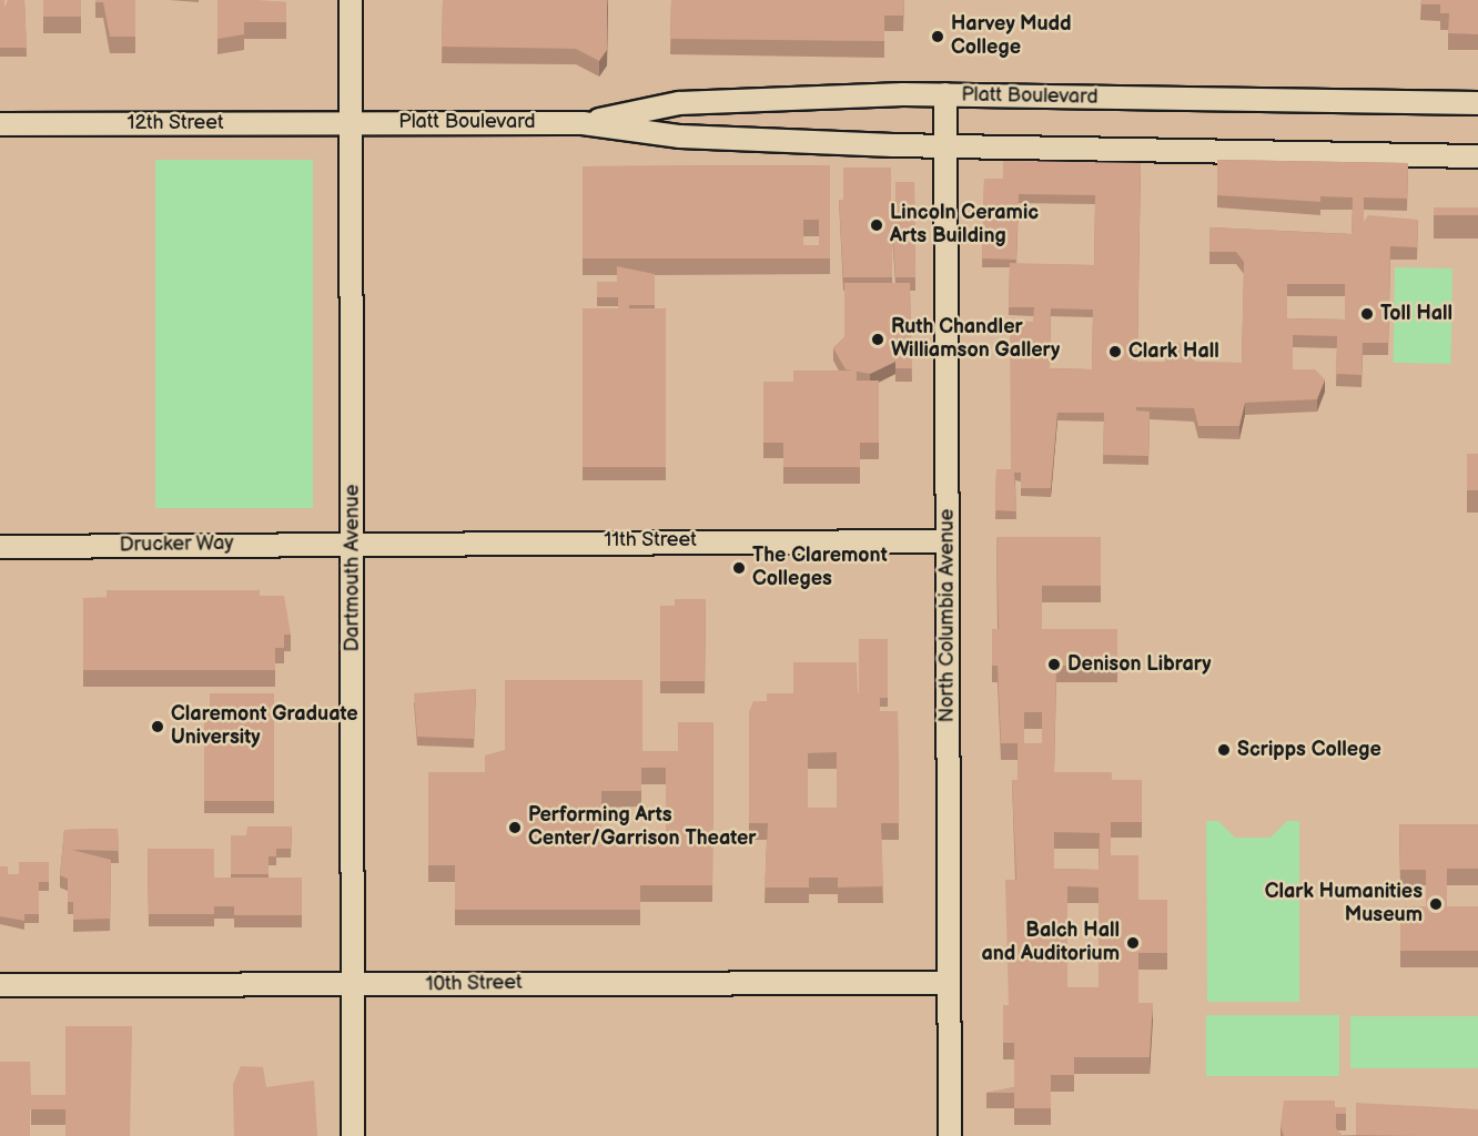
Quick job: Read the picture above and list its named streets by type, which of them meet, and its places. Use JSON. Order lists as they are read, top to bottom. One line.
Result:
{"streets":{"street":["Platt Boulevard","12th Street","11th Street","Drucker Way","Dartmouth Avenue","North Columbia Avenue","10th Street"]},"crossings":[["Platt Boulevard","12th Street"],["Platt Boulevard","Dartmouth Avenue"],["Platt Boulevard","North Columbia Avenue"],["12th Street","Dartmouth Avenue"],["11th Street","Drucker Way"],["11th Street","Dartmouth Avenue"],["11th Street","North Columbia Avenue"],["Drucker Way","Dartmouth Avenue"],["Dartmouth Avenue","10th Street"],["North Columbia Avenue","10th Street"]],"places":["Harvey Mudd College","Lincoln Ceramic Arts Building","Toll Hall","Ruth Chandler Williamson Gallery","Clark Hall","The Claremont Colleges","Denison Library","Claremont Graduate University","Scripps College","Performing Arts Center/Garrison Theater","Clark Humanities Museum","Balch Hall and Auditorium"]}
